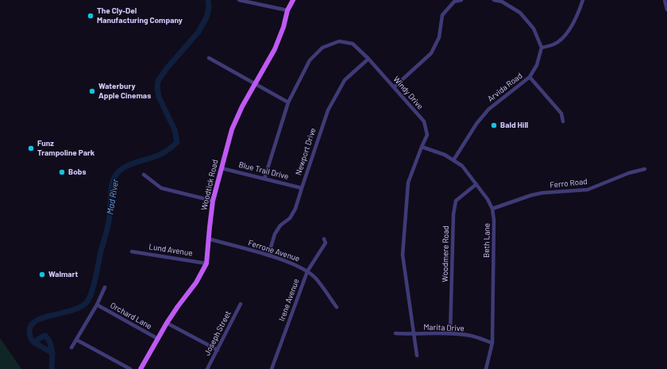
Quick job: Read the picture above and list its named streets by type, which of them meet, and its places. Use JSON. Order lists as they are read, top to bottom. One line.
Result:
{"streets":{"main road":["Woodtick Road"],"street":["Arvida Road","Windy Drive","Newport Drive","Blue Trail Drive","Ferro Road","Beth Lane","Lund Avenue","Ferrone Avenue","Woodmere Road","Irene Avenue","Orchard Lane","Marita Drive","Joseph Street"]},"crossings":[["Arvida Road","Beth Lane"],["Windy Drive","Newport Drive"],["Windy Drive","Blue Trail Drive"],["Windy Drive","Beth Lane"],["Windy Drive","Marita Drive"],["Newport Drive","Blue Trail Drive"],["Newport Drive","Ferrone Avenue"],["Blue Trail Drive","Woodtick Road"],["Ferro Road","Beth Lane"],["Woodtick Road","Lund Avenue"],["Woodtick Road","Ferrone Avenue"],["Woodtick Road","Orchard Lane"],["Beth Lane","Woodmere Road"],["Beth Lane","Marita Drive"],["Ferrone Avenue","Irene Avenue"],["Woodmere Road","Marita Drive"]],"water":["Mad River"],"places":["The Cly-Del Manufacturing Company","Waterbury Apple Cinemas","Bald Hill","Funz Trampoline Park","Bobs","Walmart"]}
